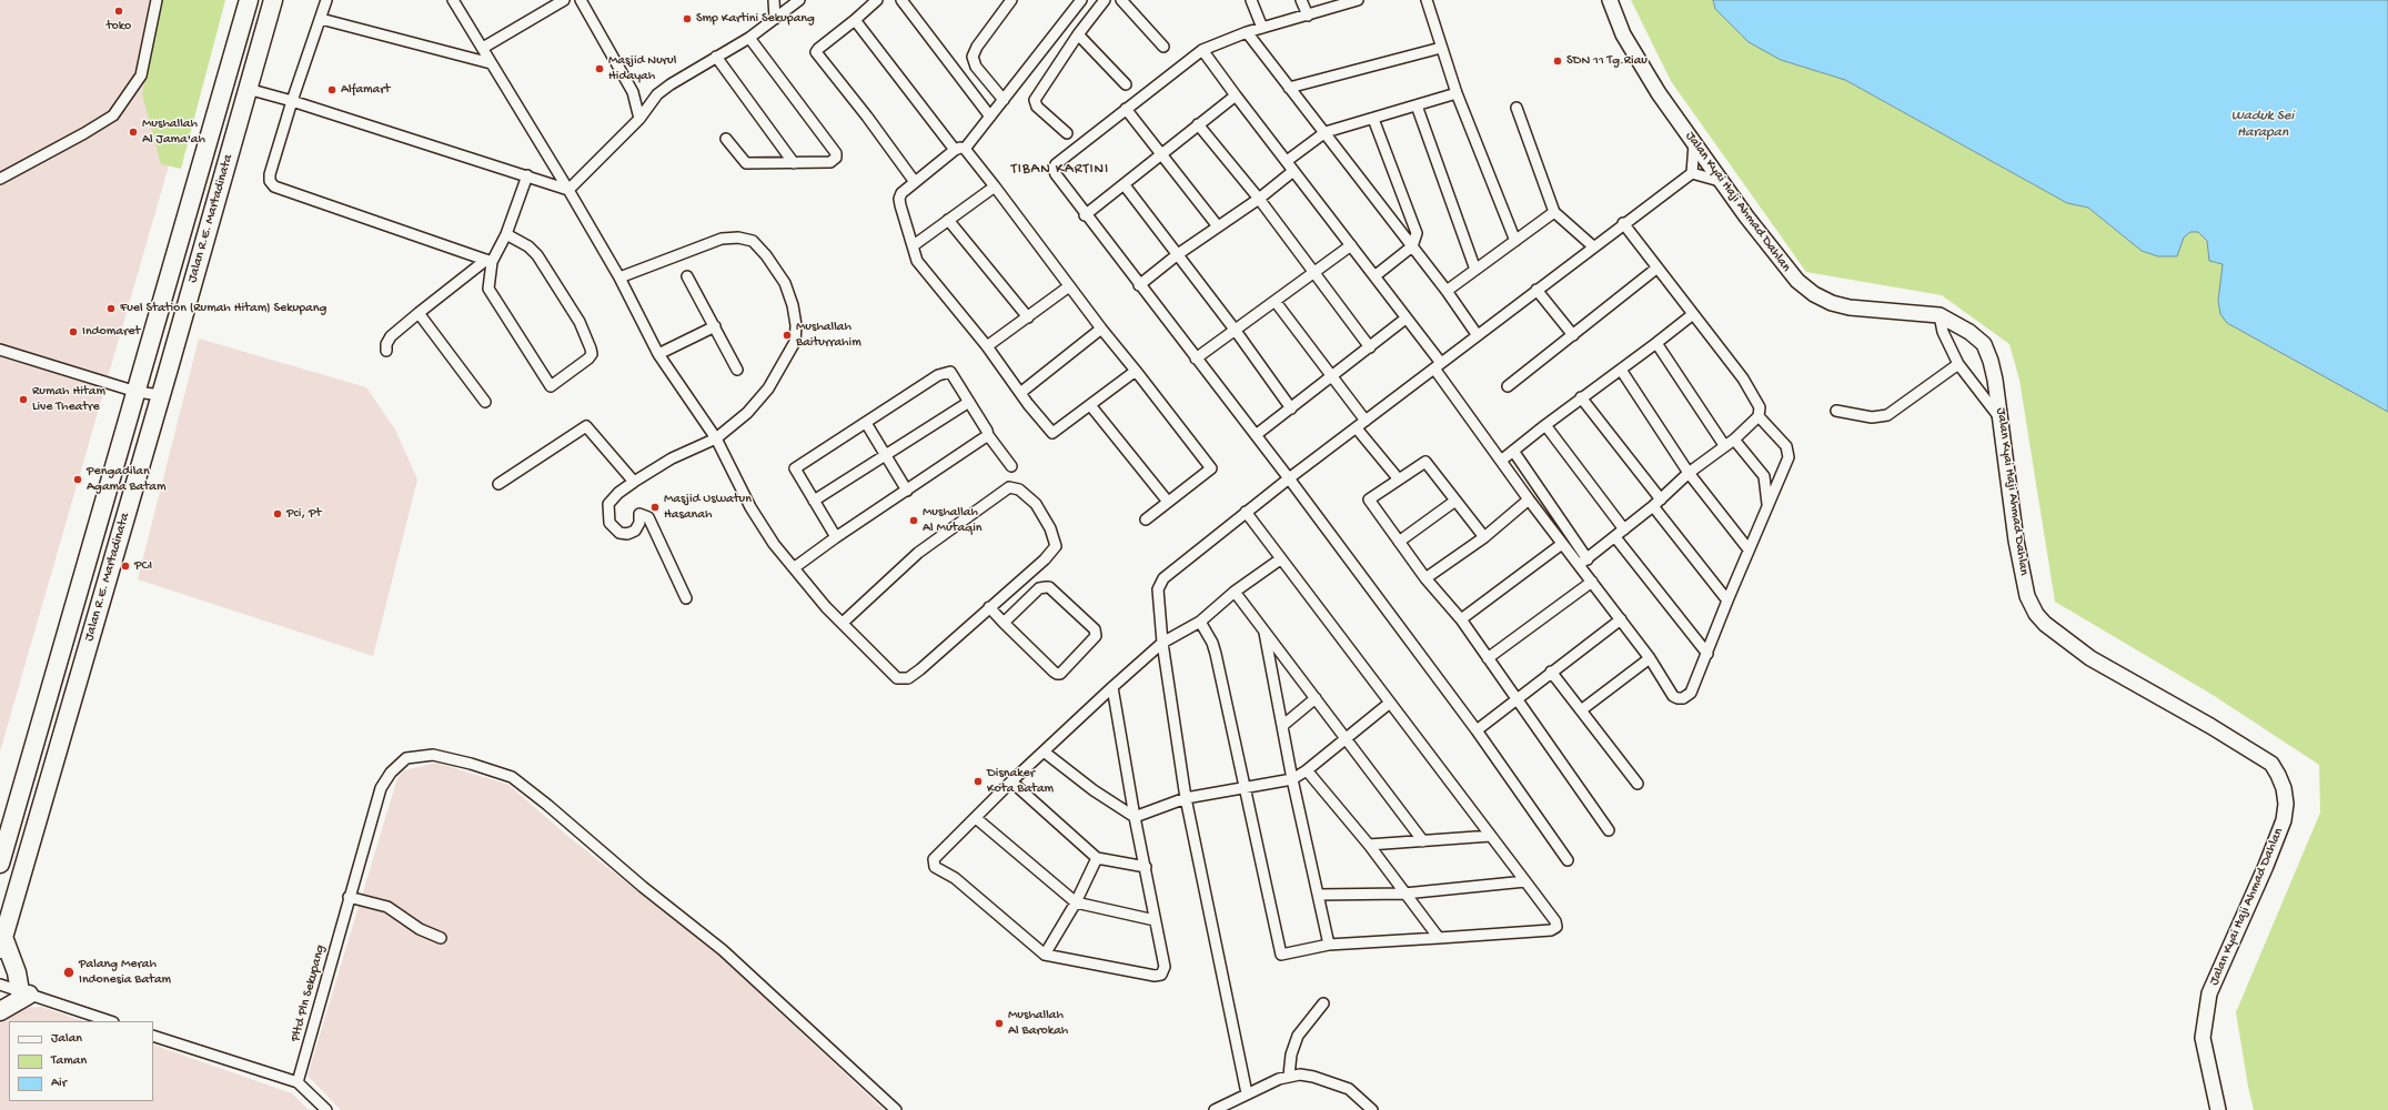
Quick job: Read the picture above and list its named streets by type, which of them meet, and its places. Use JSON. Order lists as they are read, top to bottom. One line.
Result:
{"streets":{"highway":["Jalan R.E. Martadinata"],"main road":["Jalan Kyai Haji Ahmad Dahlan"],"street":["Pltd Pln Sekupang"]},"districts":["TIBAN KARTINI"],"water":["Waduk Sei Harapan"],"places":["toko","Smp Kartini Sekupang","SDN 11 Tg.Riau","Masjid Nurul Hidayah","Alfamart","Mushallah Al Jama'ah","Fuel Station (Rumah Hitam) Sekupang","Indomaret","Mushallah Baiturrahim","Rumah Hitam Live Theatre","Pengadilan Agama Batam","Masjid Uswatun Hasanah","Pci, Pt","Mushallah Al Mutaqin","PCI","Disnaker Kota Batam","Palang Merah Indonesia Batam","Mushallah Al Barokah"],"legend":["Jalan","Taman","Air"]}
